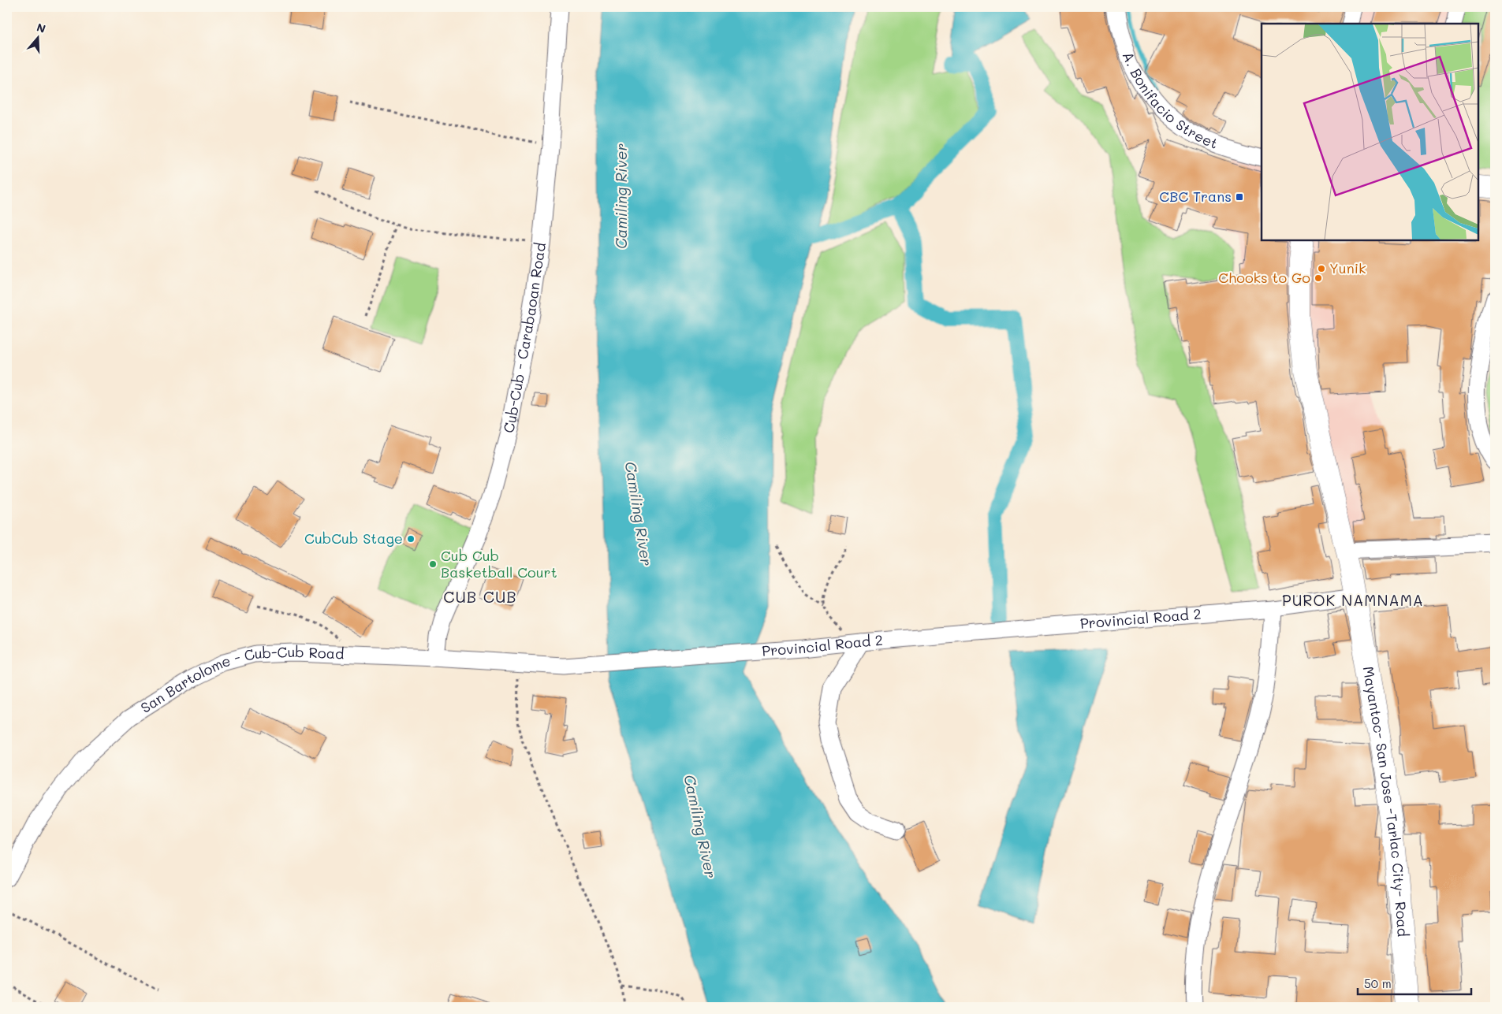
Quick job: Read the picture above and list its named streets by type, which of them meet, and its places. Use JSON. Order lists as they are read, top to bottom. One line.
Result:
{"streets":{"main road":["Mayantoc- San Jose -Tarlac City- Road"],"street":["A. Bonifacio Street","Cub-Cub - Carabaoan Road","Provincial Road 2","San Bartolome - Cub-Cub Road"]},"crossings":[["Cub-Cub - Carabaoan Road","San Bartolome - Cub-Cub Road"],["Provincial Road 2","San Bartolome - Cub-Cub Road"],["Provincial Road 2","Mayantoc- San Jose -Tarlac City- Road"]],"districts":["CUB CUB","PUROK NAMNAMA"],"water":["Camiling River"],"places":{"transit":["CBC Trans"],"other":["Yunik","Chooks to Go","CubCub Stage","Cub Cub Basketball Court"]},"scale_bar":"50 m","north":"top"}
